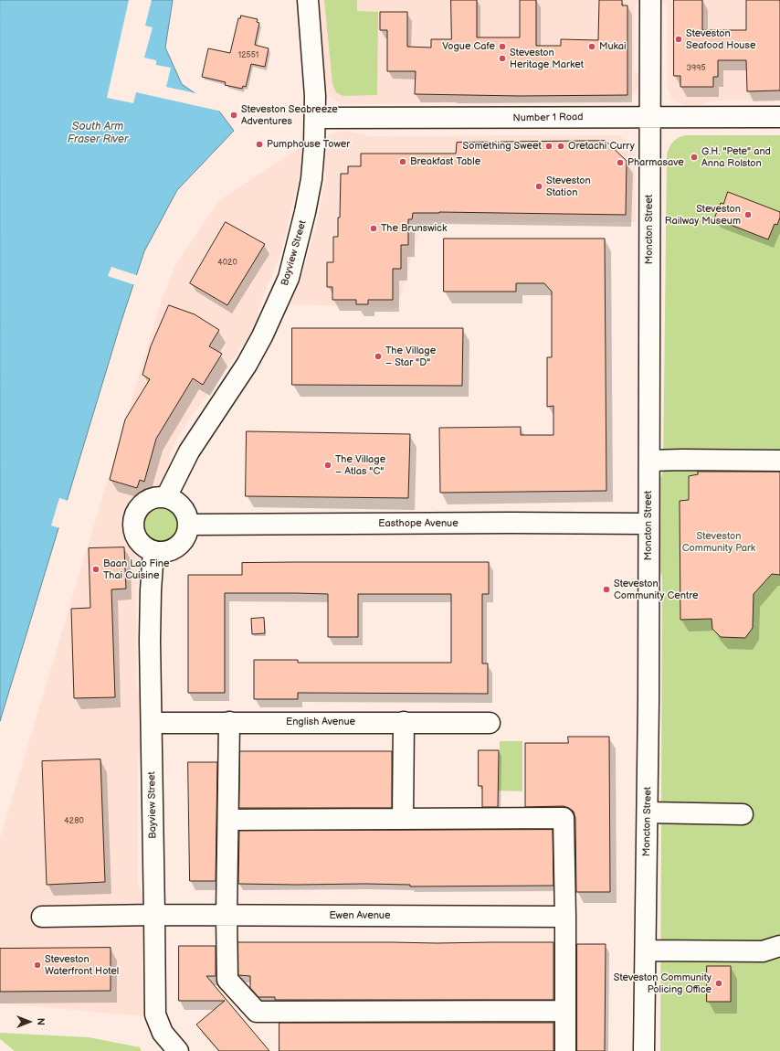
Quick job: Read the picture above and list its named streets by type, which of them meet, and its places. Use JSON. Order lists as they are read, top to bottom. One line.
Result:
{"streets":{"street":["Number 1 Road","Moncton Street","Bayview Street","Easthope Avenue","English Avenue","Ewen Avenue"]},"crossings":[["Number 1 Road","Moncton Street"],["Number 1 Road","Bayview Street"],["Moncton Street","Easthope Avenue"],["Bayview Street","Easthope Avenue"],["Bayview Street","English Avenue"],["Bayview Street","Ewen Avenue"]],"water":["South Arm Fraser River"],"parks":["Steveston Community Park"],"places":["Steveston Seafood House","Vogue Cafe","Mukai","Steveston Heritage Market","Steveston Seabreeze Adventures","Pumphouse Tower","Something Sweet","Oretachi Curry","G.H. \"Pete\" and Anna Rolston","Breakfast Table","Pharmasave","Steveston Station","Steveston Railway Museum","The Brunswick","The Village – Star \"D\"","The Village – Atlas \"C\"","Baan Lao Fine Thai Cuisine","Steveston Community Centre","Steveston Waterfront Hotel","Steveston Community Policing Office"],"house_numbers":["12551","3995","4020","4280"],"north":"right"}
